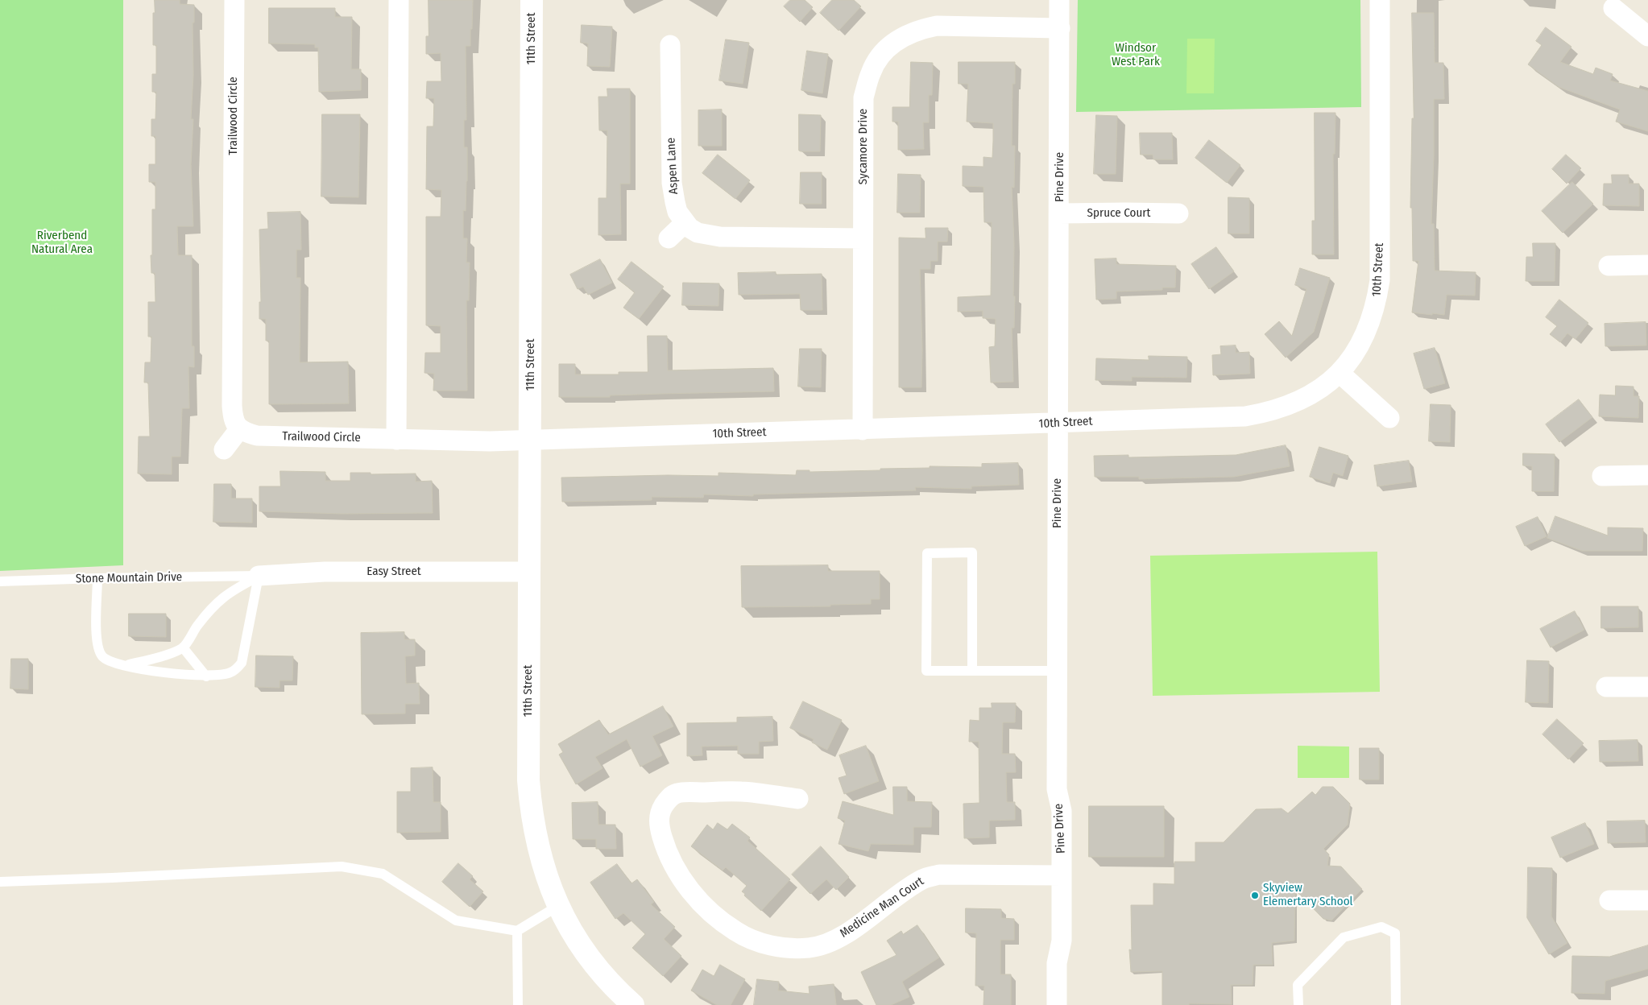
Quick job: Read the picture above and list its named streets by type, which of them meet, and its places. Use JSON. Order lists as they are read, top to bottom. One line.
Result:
{"streets":{"street":["11th Street","Trailwood Circle","Sycamore Drive","Aspen Lane","Pine Drive","Spruce Court","10th Street","Easy Street","Medicine Man Court"],"lane":["Stone Mountain Drive"]},"crossings":[["11th Street","10th Street"],["11th Street","Easy Street"],["Trailwood Circle","10th Street"],["Sycamore Drive","Pine Drive"],["Sycamore Drive","10th Street"],["Pine Drive","Spruce Court"],["Pine Drive","10th Street"],["Pine Drive","Medicine Man Court"],["Easy Street","Stone Mountain Drive"]],"parks":["Windsor West Park","Riverbend Natural Area"],"places":["Skyview Elemertary School"]}
